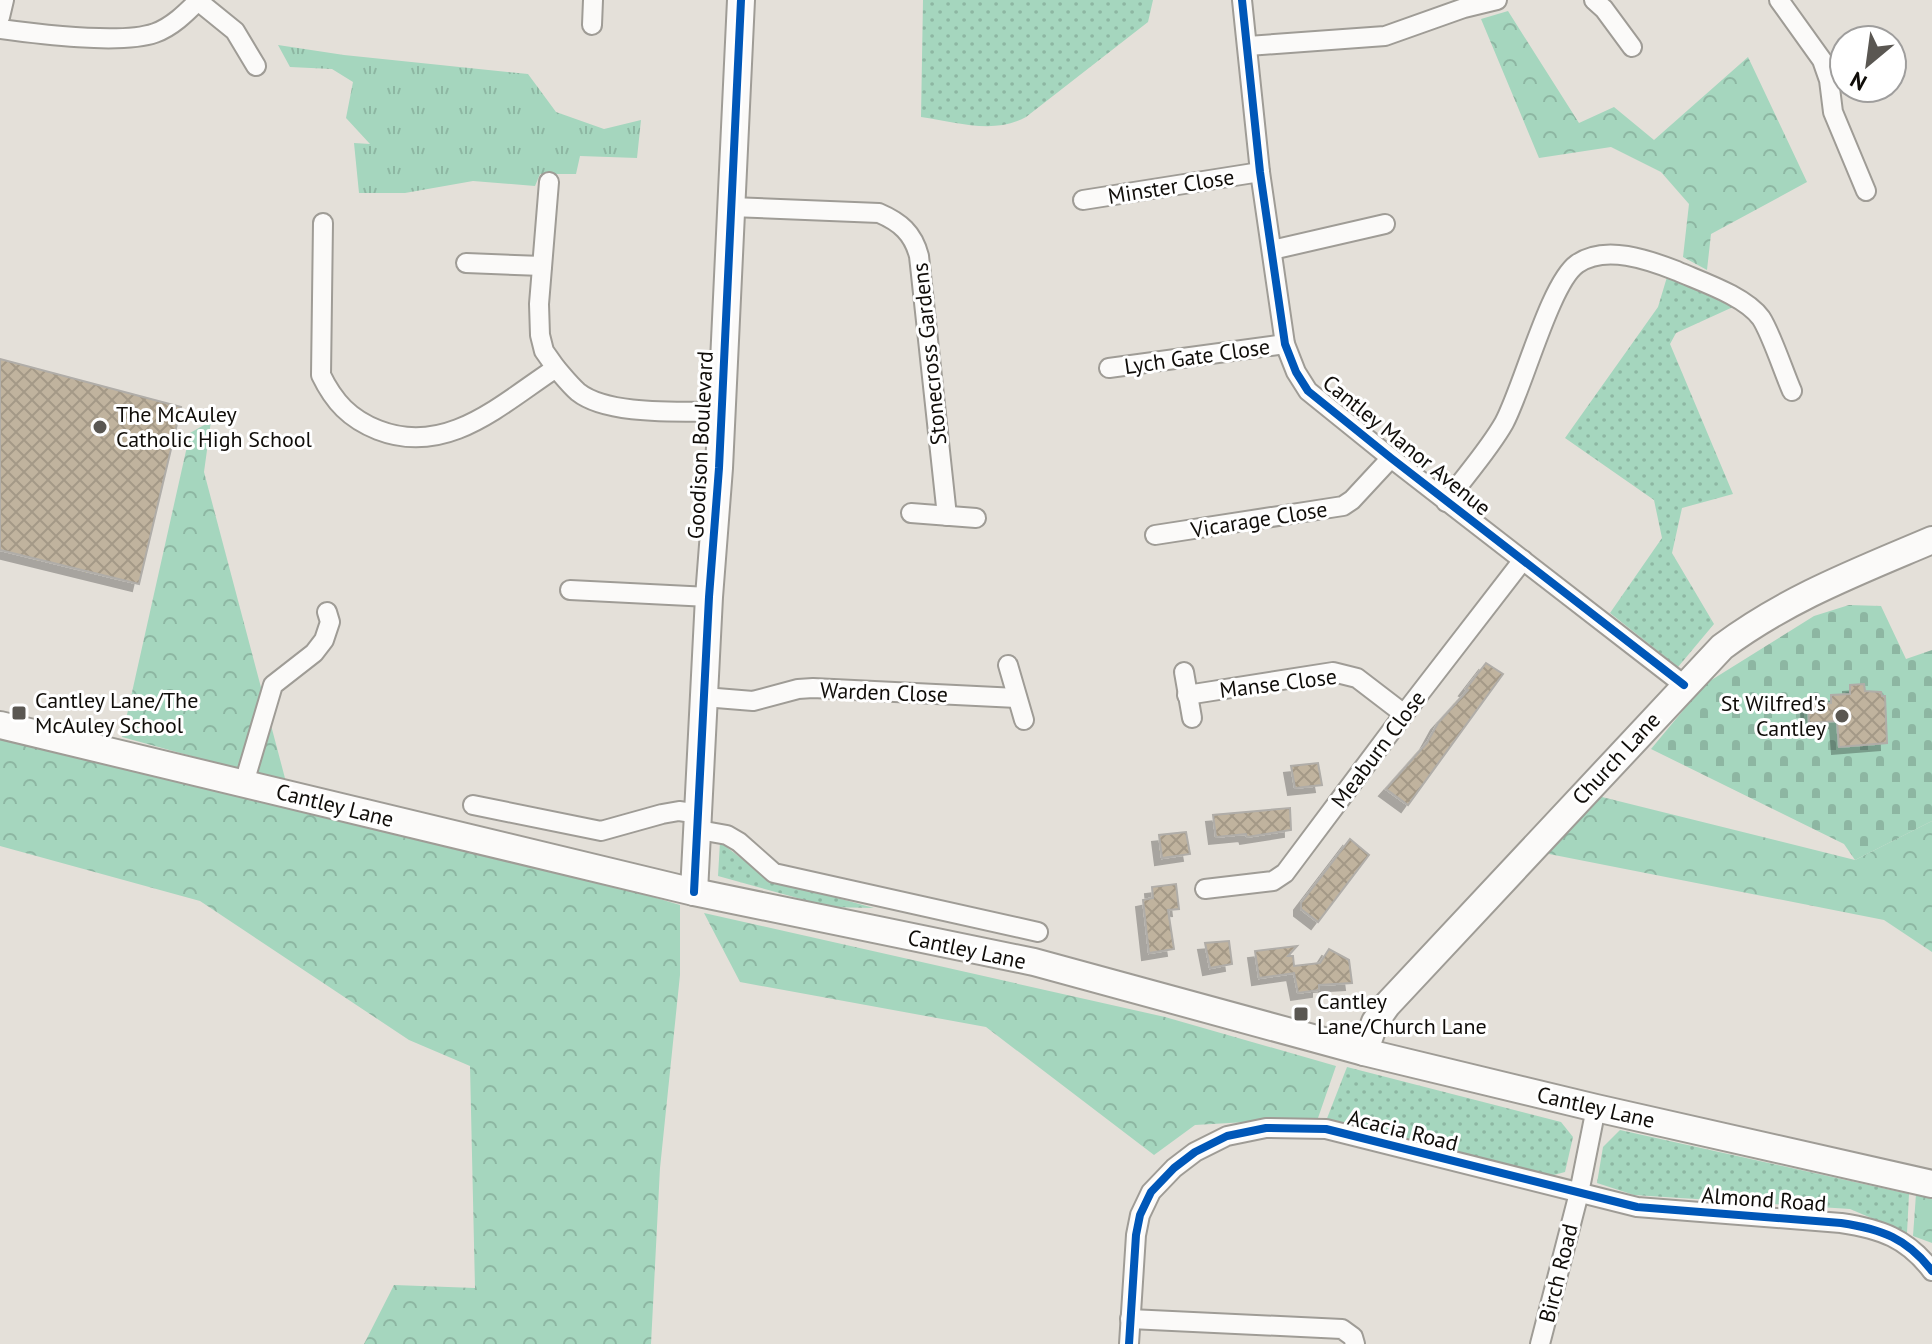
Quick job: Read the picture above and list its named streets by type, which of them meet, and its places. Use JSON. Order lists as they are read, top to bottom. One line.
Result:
{"streets":{"main road":["Goodison Boulevard","Church Lane","Cantley Lane"],"street":["Minster Close","Stonecross Gardens","Lych Gate Close","Cantley Manor Avenue","Vicarage Close","Manse Close","Warden Close","Meaburn Close","Acacia Road","Almond Road","Birch Road"]},"crossings":[["Minster Close","Cantley Manor Avenue"],["Stonecross Gardens","Goodison Boulevard"],["Lych Gate Close","Cantley Manor Avenue"],["Goodison Boulevard","Warden Close"],["Goodison Boulevard","Cantley Lane"],["Cantley Manor Avenue","Vicarage Close"],["Cantley Manor Avenue","Meaburn Close"],["Cantley Manor Avenue","Church Lane"],["Manse Close","Meaburn Close"],["Church Lane","Cantley Lane"],["Cantley Lane","Birch Road"],["Acacia Road","Almond Road"],["Acacia Road","Birch Road"],["Almond Road","Birch Road"]],"places":{"other":["The McAuley Catholic High School","St Wilfred's Cantley"],"transit":["Cantley Lane/The McAuley School","Cantley Lane/Church Lane"]},"north":"bottom left"}
